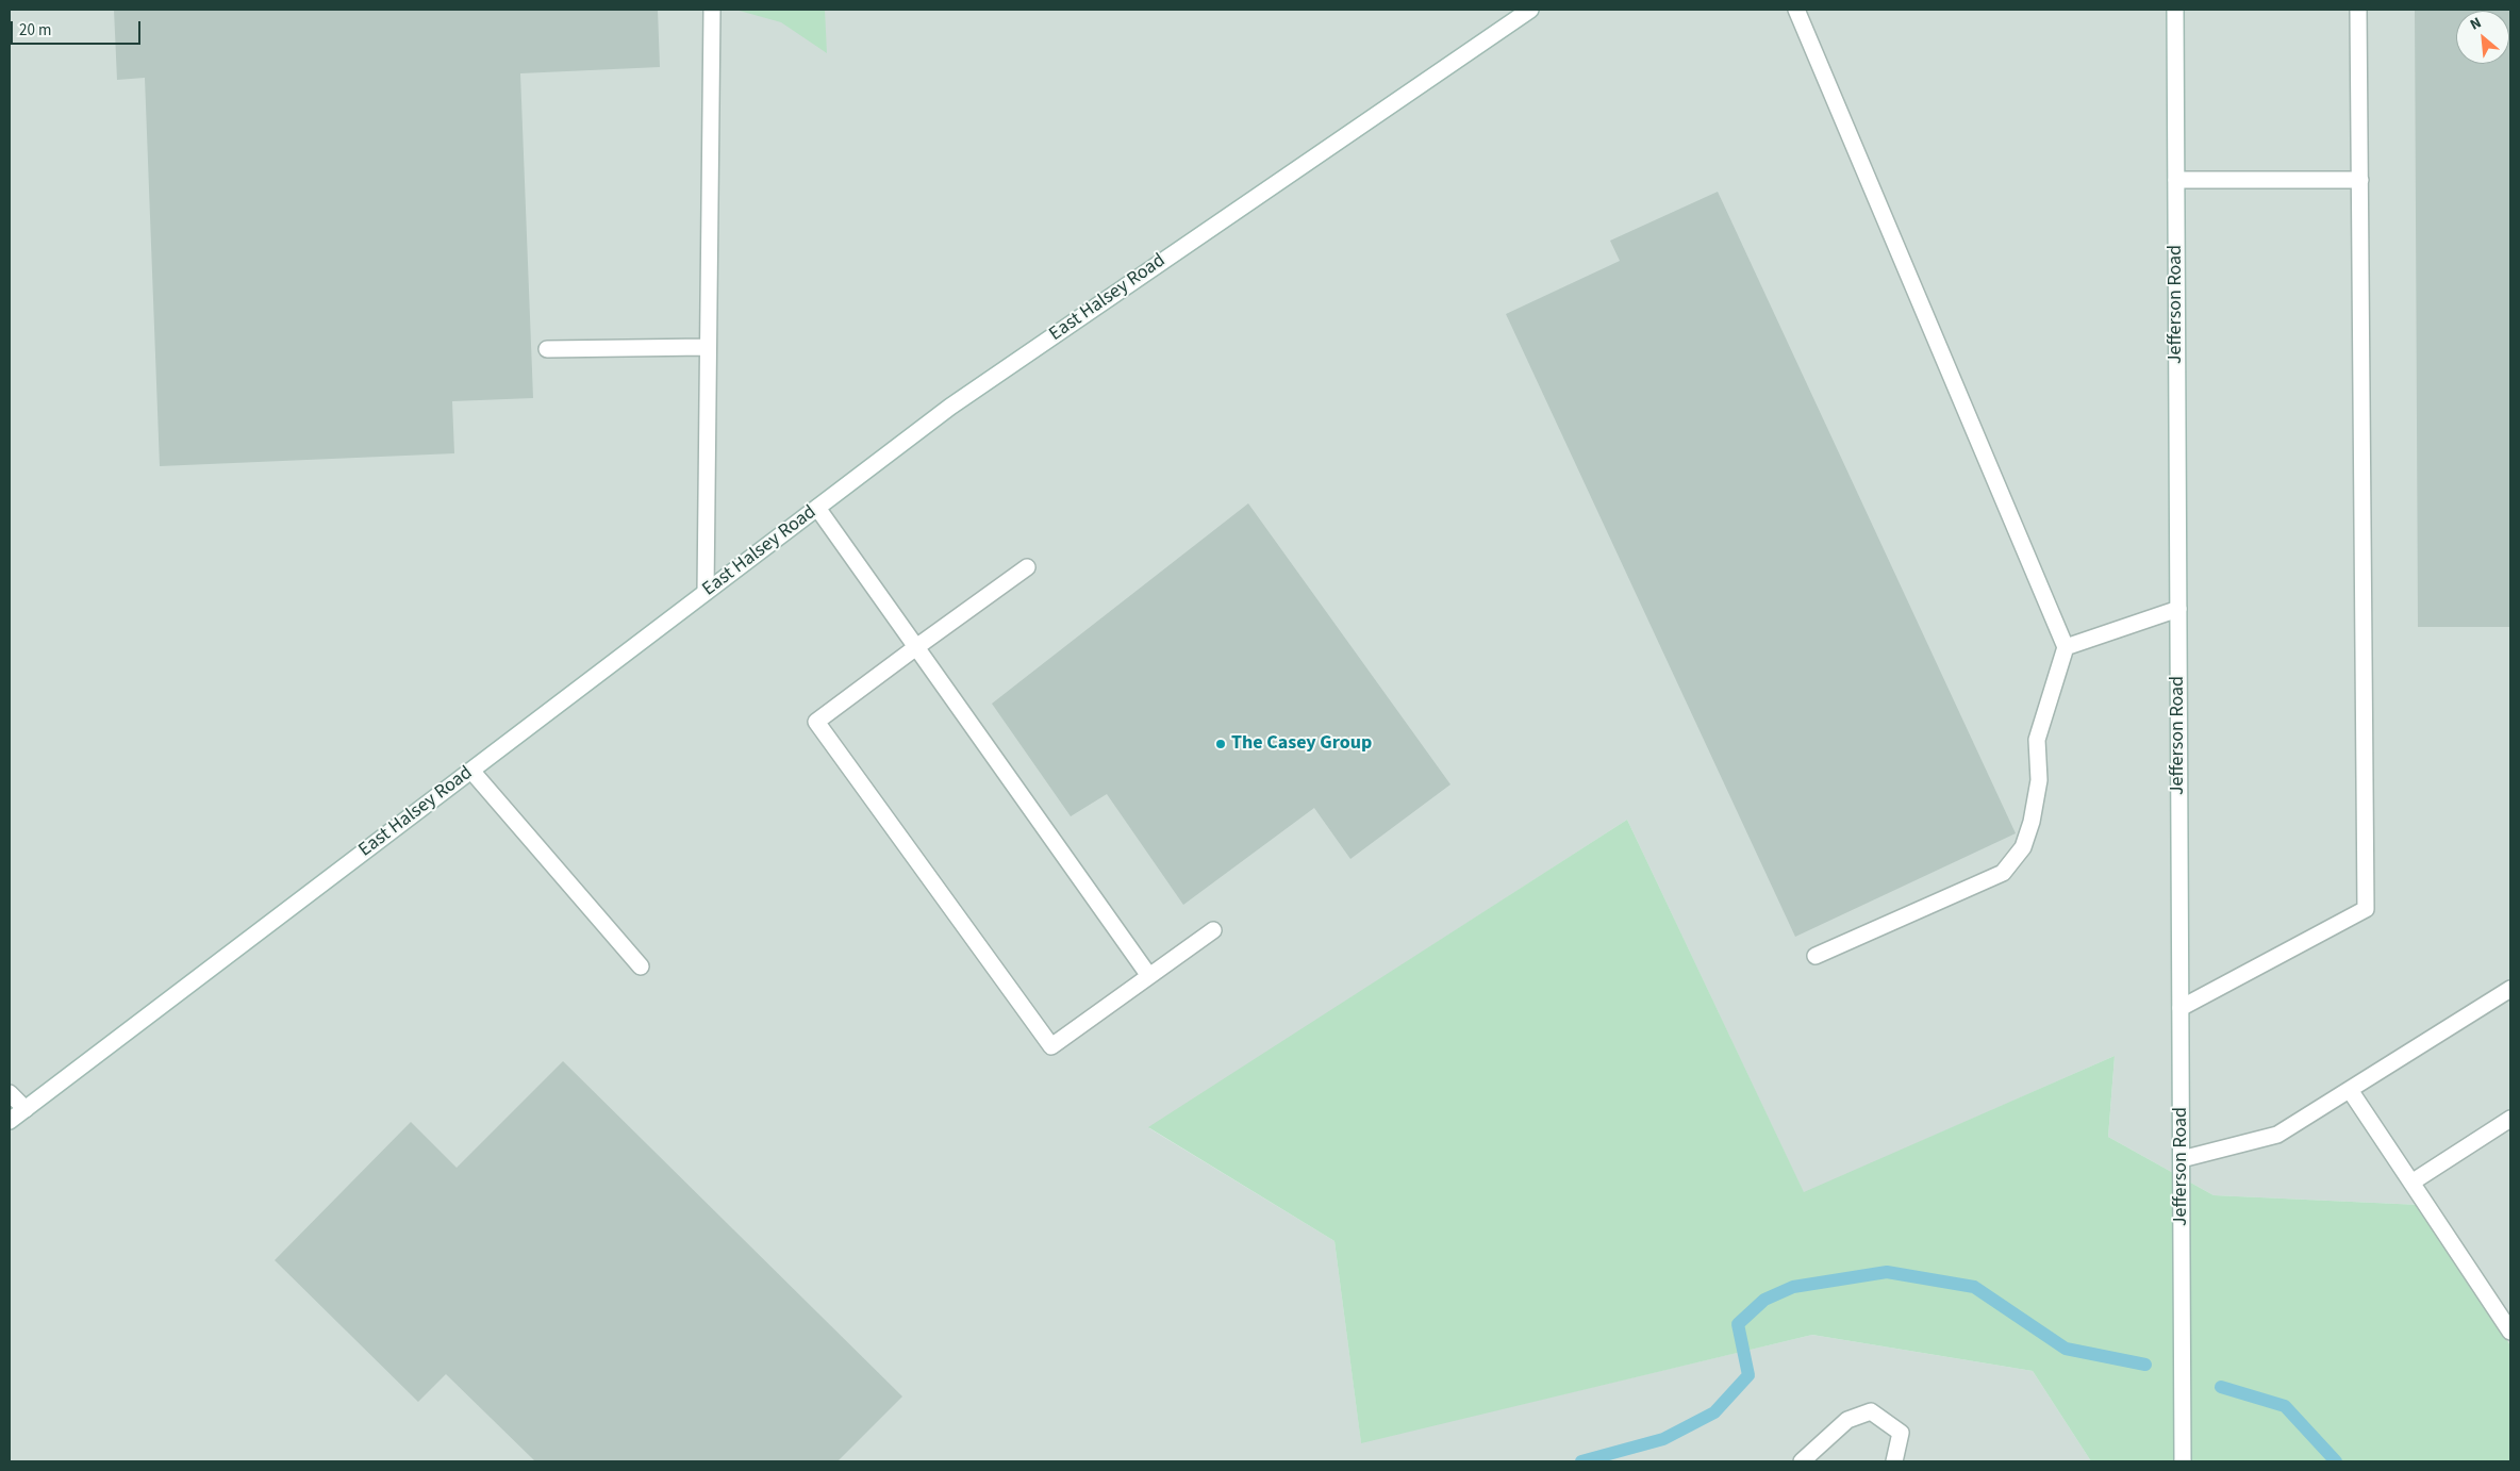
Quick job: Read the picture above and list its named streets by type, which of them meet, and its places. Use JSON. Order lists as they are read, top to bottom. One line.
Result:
{"streets":{"main road":["East Halsey Road","Jefferson Road"]},"places":["The Casey Group"],"scale_bar":"20 m","north":"top left"}
